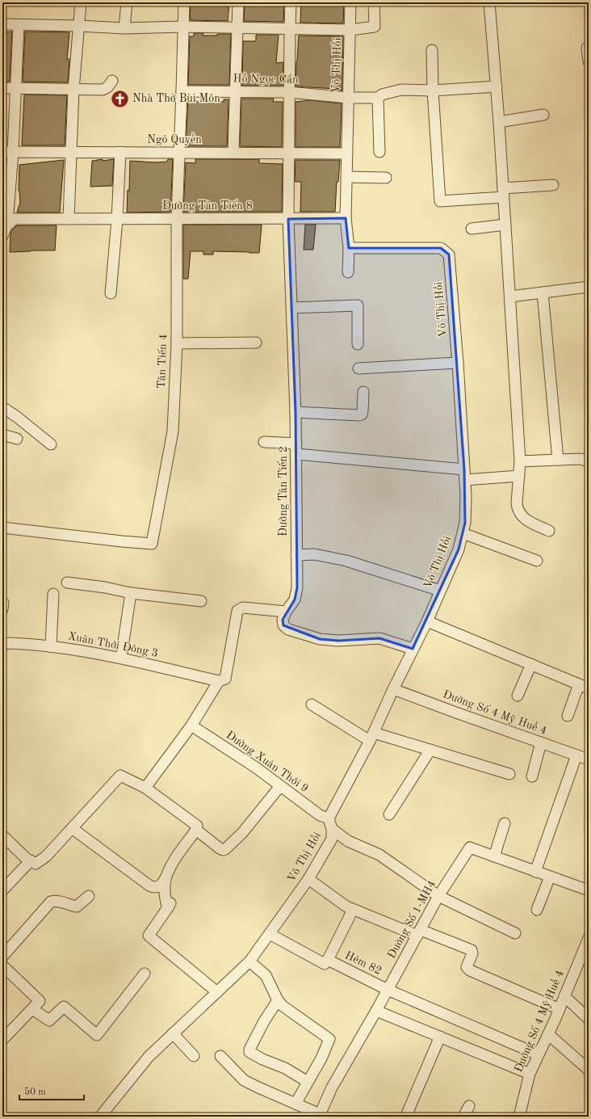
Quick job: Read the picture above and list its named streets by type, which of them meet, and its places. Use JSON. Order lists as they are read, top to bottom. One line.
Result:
{"streets":{"street":["Võ Thị Hồi","Hồ Ngọc Cẩn","Ngô Quyền","Đường Tân Tiến 8","Tân Tiến 4","Đường Tân Tiến 2","Xuân Thới Đông 3","Đường Số 4 Mỹ Huề 4","Đường Xuân Thới 9","Đường Số 1-MH4","Hẻm 82"]},"crossings":[["Võ Thị Hồi","Hồ Ngọc Cẩn"],["Võ Thị Hồi","Ngô Quyền"],["Võ Thị Hồi","Đường Tân Tiến 8"],["Võ Thị Hồi","Đường Số 4 Mỹ Huề 4"],["Võ Thị Hồi","Đường Xuân Thới 9"],["Hồ Ngọc Cẩn","Tân Tiến 4"],["Hồ Ngọc Cẩn","Đường Tân Tiến 2"],["Ngô Quyền","Tân Tiến 4"],["Ngô Quyền","Đường Tân Tiến 2"],["Đường Tân Tiến 8","Tân Tiến 4"],["Đường Tân Tiến 8","Đường Tân Tiến 2"],["Đường Số 4 Mỹ Huề 4","Hẻm 82"],["Đường Số 1-MH4","Hẻm 82"]],"places":{"church":["Nhà Thờ Bùi Môn"]},"scale_bar":"50 m"}
